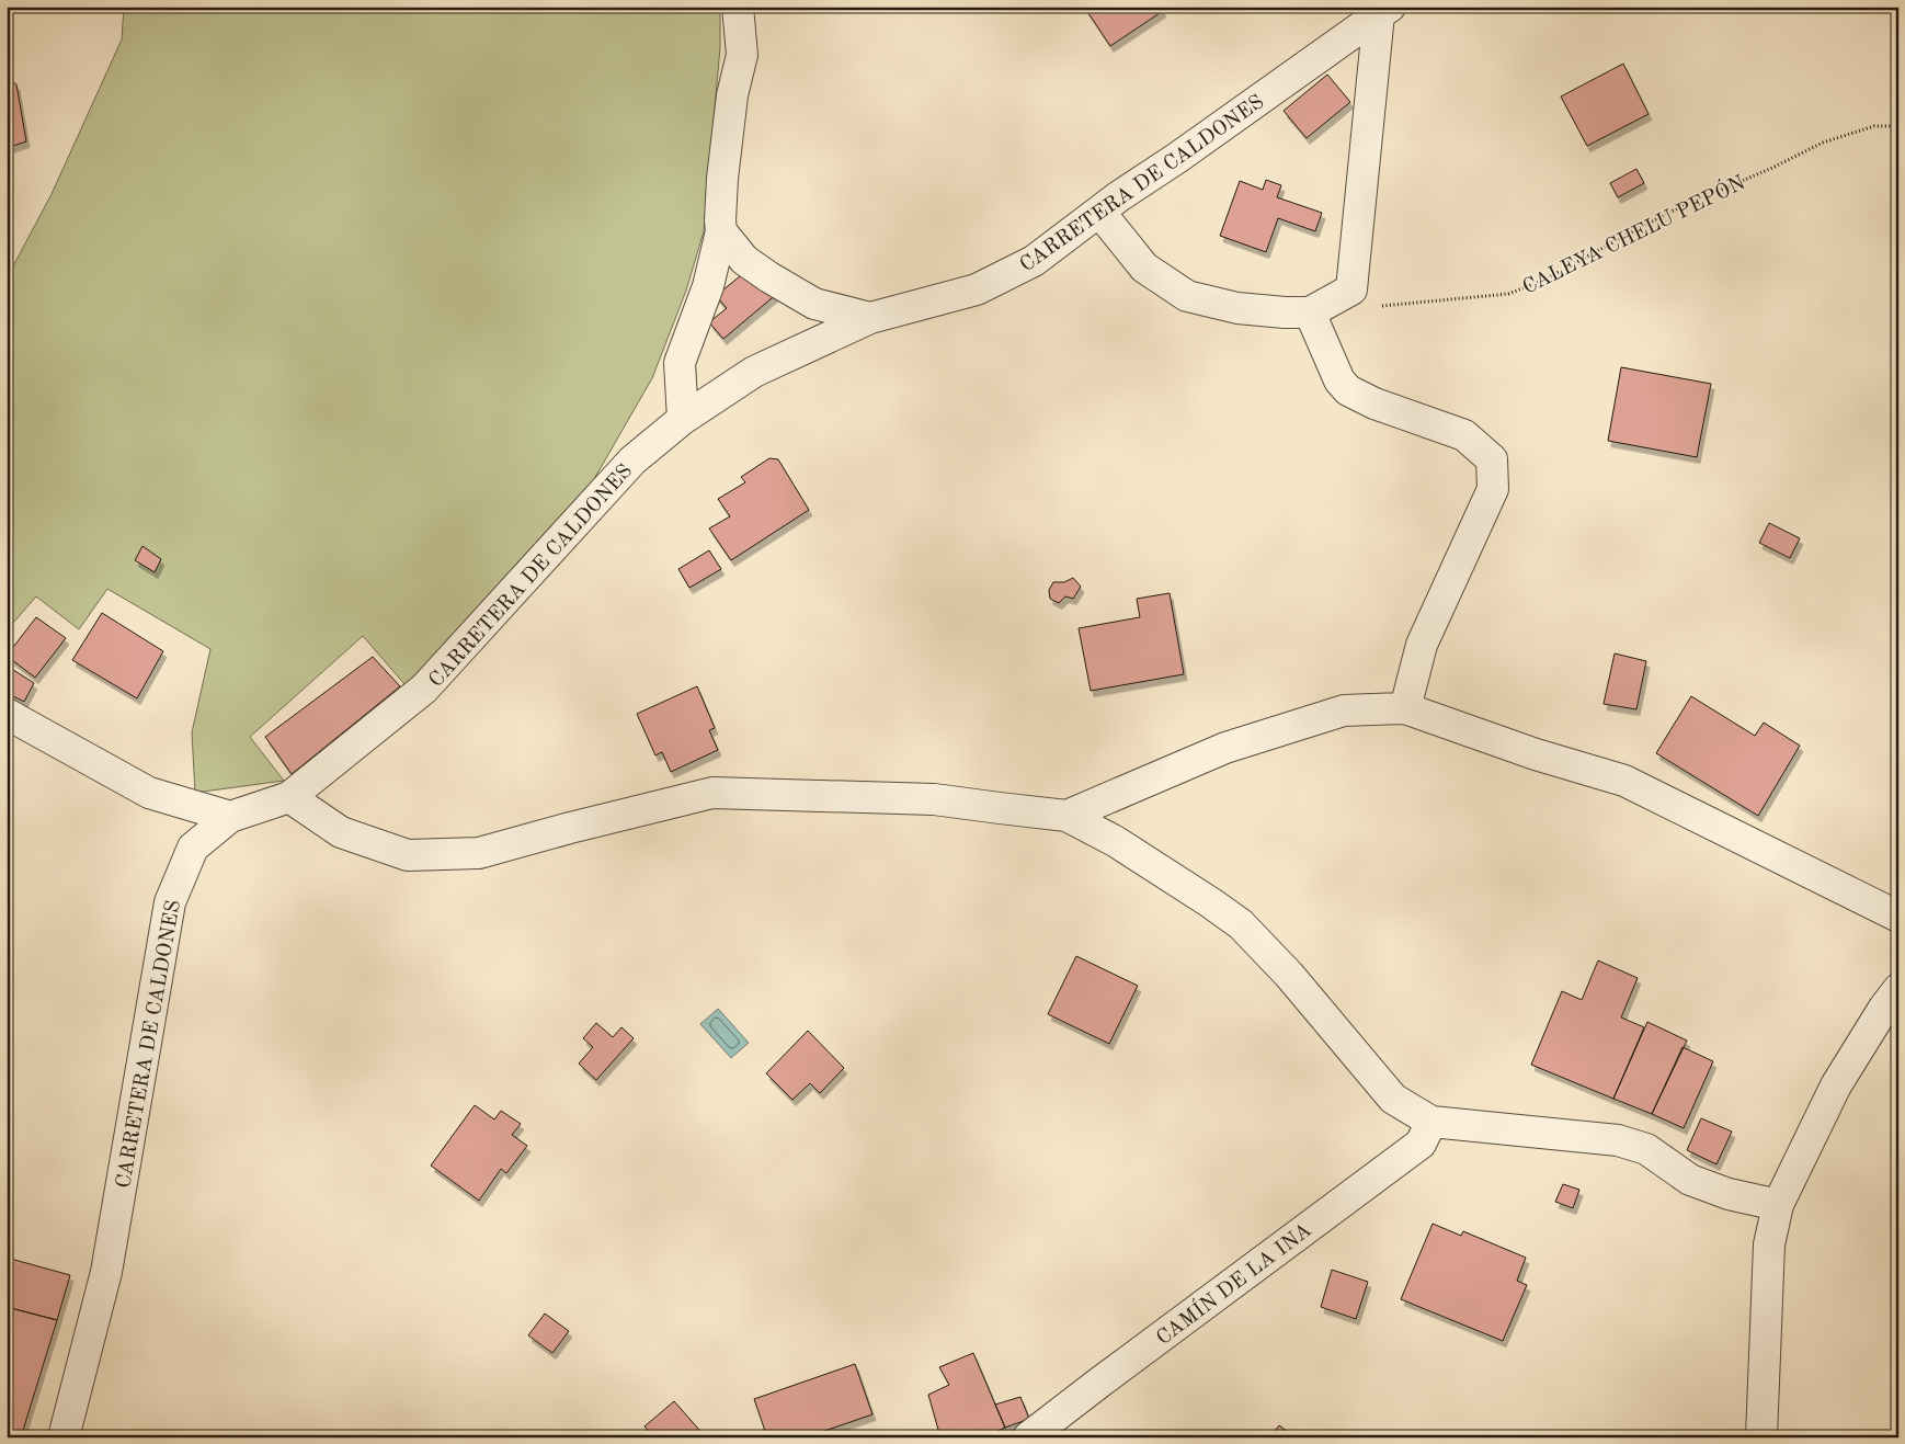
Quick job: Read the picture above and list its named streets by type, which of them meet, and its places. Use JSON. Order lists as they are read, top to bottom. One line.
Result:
{"streets":{"street":["CARRETERA DE CALDONES","CAMÍN DE LA INA"],"path":["CALEYA CHELU PEPÓN"]}}
